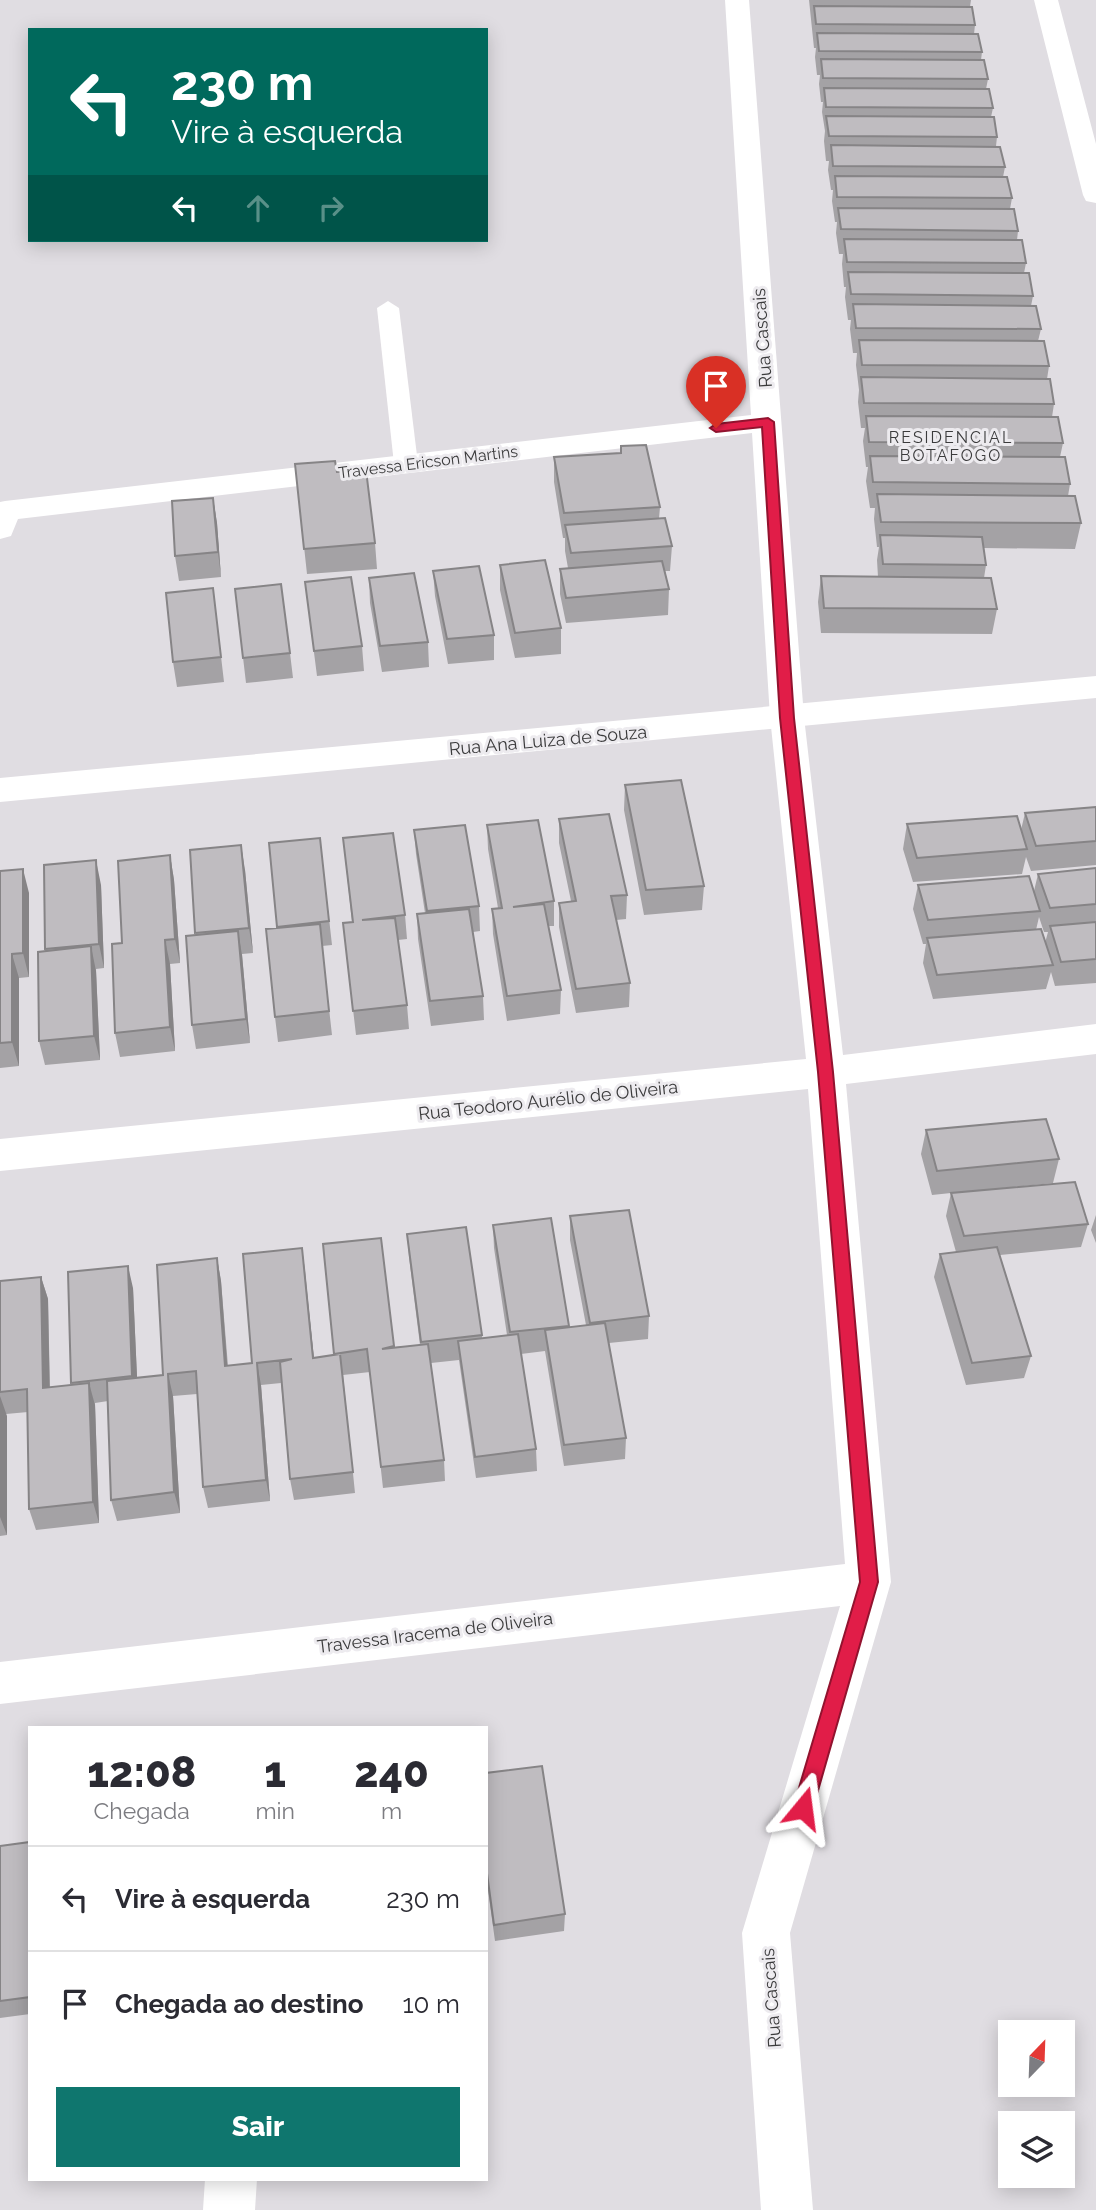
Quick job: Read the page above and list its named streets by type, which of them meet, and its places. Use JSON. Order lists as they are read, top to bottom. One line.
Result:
{"streets":{"street":["Rua Cascais","Travessa Ericson Martins","Rua Ana Luiza de Souza","Rua Teodoro Aurélio de Oliveira","Travessa Iracema de Oliveira"]},"crossings":[["Rua Cascais","Travessa Ericson Martins"],["Rua Cascais","Rua Ana Luiza de Souza"],["Rua Cascais","Rua Teodoro Aurélio de Oliveira"],["Rua Cascais","Travessa Iracema de Oliveira"]],"districts":["RESIDENCIAL BOTAFOGO"],"north":"top right","page":{"turn":["230 m","Vire à esquerda"],"eta":["12:08","Chegada","1","min","240","m"],"list":[{"name":"Vire à esquerda","value":"230 m"},{"name":"Chegada ao destino","value":"10 m"}],"buttons":"Sair"}}
